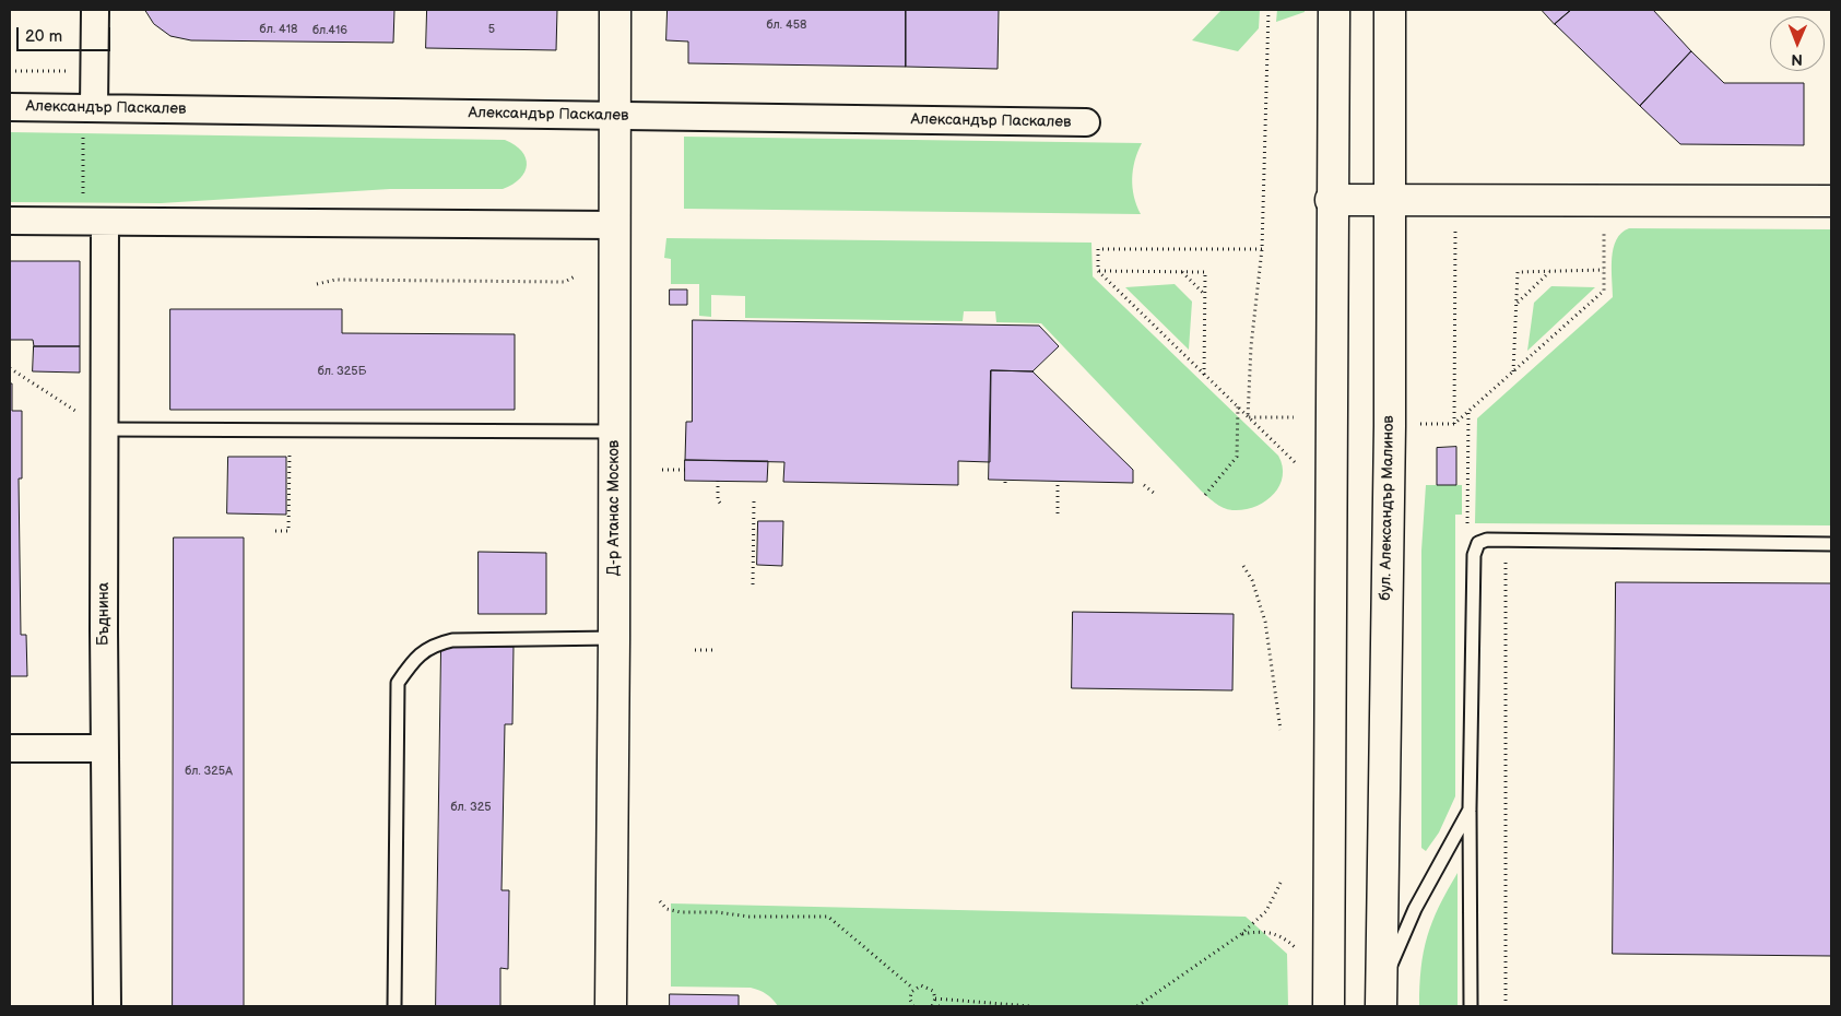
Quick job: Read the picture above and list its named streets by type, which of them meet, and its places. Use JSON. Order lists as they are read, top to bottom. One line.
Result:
{"streets":{"main road":["Д-р Атанас Москов","бул. Александър Малинов"],"street":["Александър Паскалев","Бъднина"]},"crossings":[["Александър Паскалев","Д-р Атанас Москов"]],"house_numbers":["бл. 458","бл. 418","5","бл.416","бл. 325Б","бл. 325А","бл. 325"],"scale_bar":"20 m","north":"bottom"}
